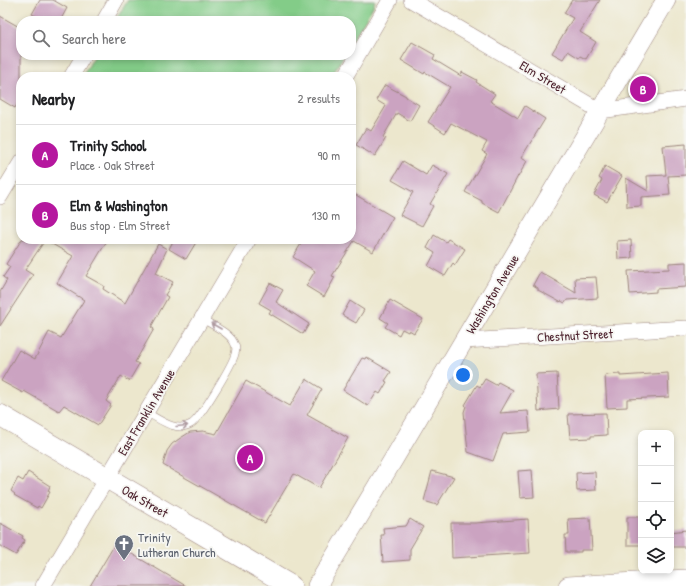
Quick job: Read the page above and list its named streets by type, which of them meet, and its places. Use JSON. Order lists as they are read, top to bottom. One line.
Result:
{"streets":{"main road":["Oak Street"],"street":["Elm Street","Washington Avenue","Chestnut Street","East Franklin Avenue"]},"crossings":[["Elm Street","Washington Avenue"],["Washington Avenue","Chestnut Street"],["East Franklin Avenue","Oak Street"]],"places":{"church":["Trinity Lutheran Church"]},"page":{"search":"Search here","heading":["Nearby","2 results"],"pins":["B","A"],"list":[{"mark":"A","name":"Trinity School","note":"Place · Oak Street","value":"90 m"},{"mark":"B","name":"Elm & Washington","note":"Bus stop · Elm Street","value":"130 m"}],"map_buttons":["+","−"]}}
